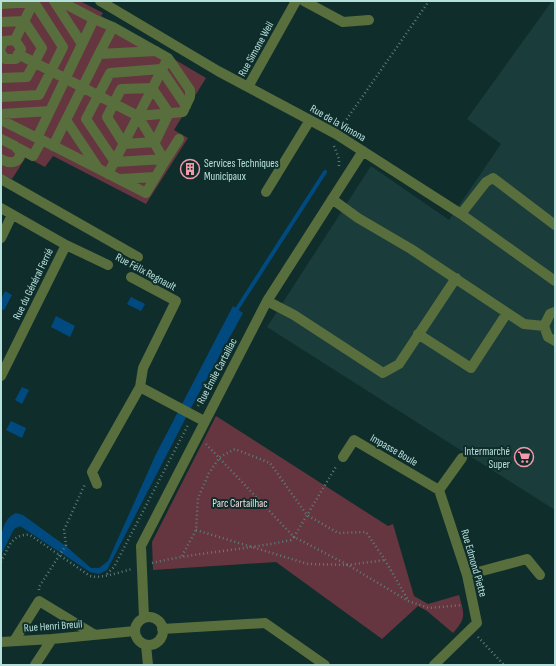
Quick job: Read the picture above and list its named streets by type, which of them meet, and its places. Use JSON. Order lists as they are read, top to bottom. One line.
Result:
{"streets":{"street":["Rue Simone Weil","Rue de la Vimona","Rue Félix Regnault","Rue du Général Ferrié","Rue Émile Cartaillac","Impasse Boule","Rue Edmond Piette","Rue Henri Breuil"]},"crossings":[["Rue Simone Weil","Rue de la Vimona"],["Rue de la Vimona","Rue Émile Cartaillac"],["Rue Félix Regnault","Rue du Général Ferrié"],["Rue Émile Cartaillac","Rue Henri Breuil"],["Impasse Boule","Rue Edmond Piette"]],"parks":["Parc Cartailhac"],"places":{"building":["Services Techniques Municipaux"],"supermarket":["Intermarché Super"]}}
